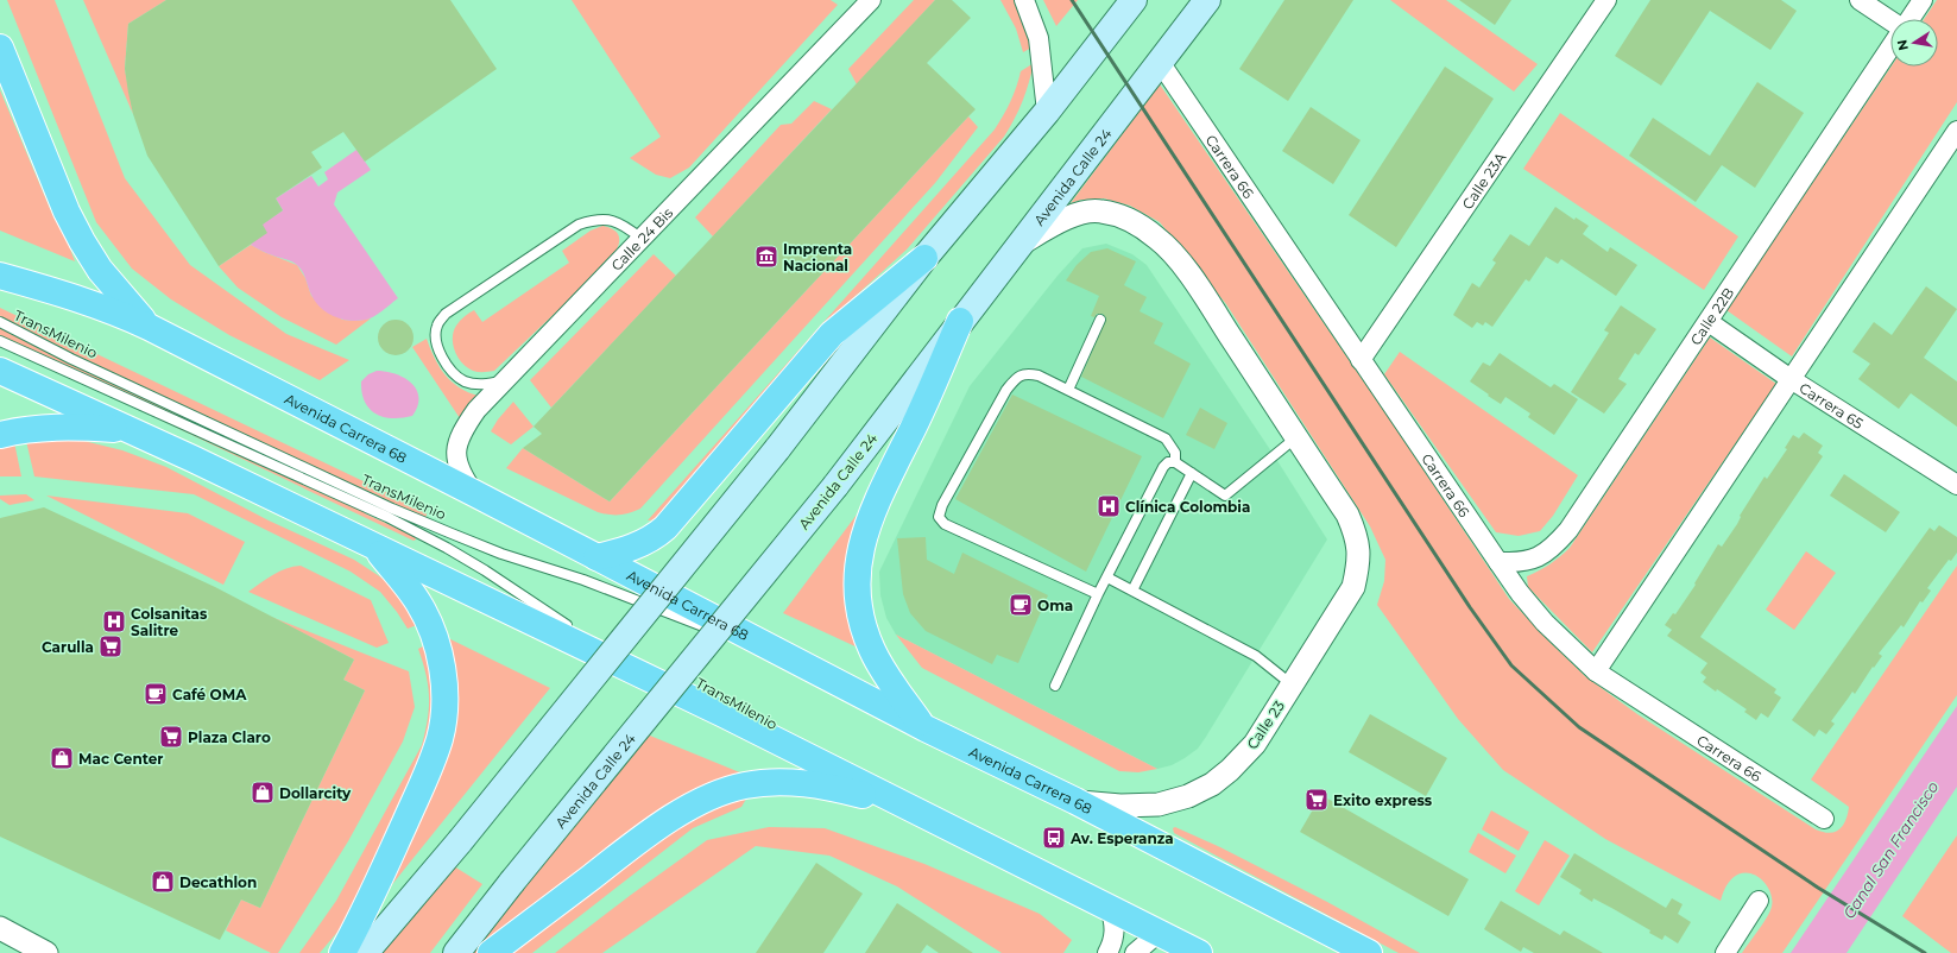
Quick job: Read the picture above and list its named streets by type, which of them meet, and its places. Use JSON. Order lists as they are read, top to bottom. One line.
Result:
{"streets":{"main road":["Avenida Calle 24","Avenida Carrera 68"],"street":["Carrera 66","Calle 23A","Calle 24 Bis","Calle 22B","Carrera 65","Calle 23"],"lane":["TransMilenio"]},"crossings":[["Carrera 66","Avenida Calle 24"],["Carrera 66","Calle 23A"],["Carrera 66","Calle 22B"],["Calle 24 Bis","Avenida Carrera 68"],["Calle 22B","Carrera 65"],["TransMilenio","Avenida Carrera 68"],["Avenida Carrera 68","Calle 23"]],"water":["Canal San Francisco"],"places":{"museum":["Imprenta Nacional"],"hospital":["Clínica Colombia","Colsanitas Salitre"],"cafe":["Oma","Café OMA"],"supermarket":["Carulla","Plaza Claro","Exito express"],"shop":["Mac Center","Dollarcity","Decathlon"],"bus stop":["Av. Esperanza"]},"north":"left"}
